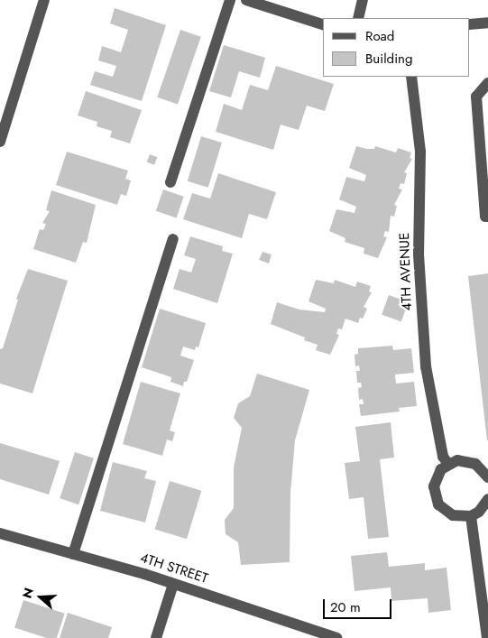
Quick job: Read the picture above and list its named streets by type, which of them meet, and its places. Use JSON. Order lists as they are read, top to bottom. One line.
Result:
{"streets":{"street":["4TH AVENUE","4TH STREET"]},"legend":["Road","Building"],"scale_bar":"20 m","north":"left"}
